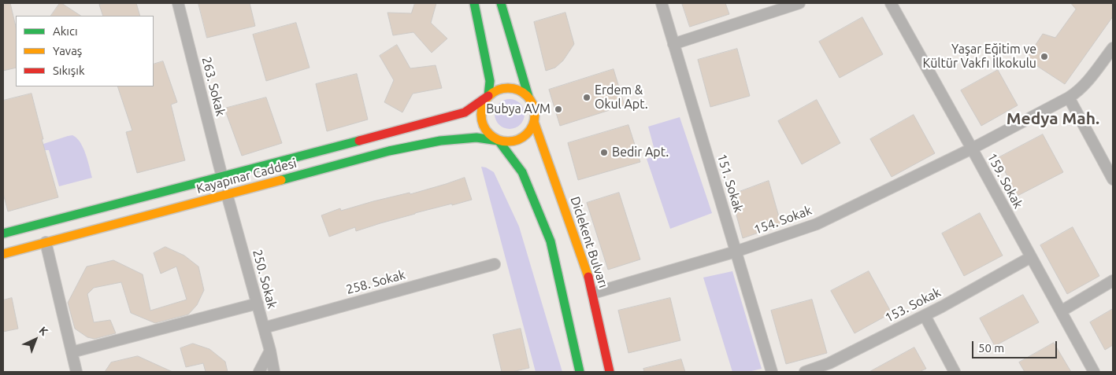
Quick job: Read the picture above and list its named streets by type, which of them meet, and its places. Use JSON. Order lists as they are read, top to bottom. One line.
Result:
{"streets":{"main road":["Kayapınar Caddesi","Diclekent Bulvarı"],"street":["263. Sokak","159. Sokak","151. Sokak","154. Sokak","250. Sokak","258. Sokak","153. Sokak"]},"crossings":[["263. Sokak","Kayapınar Caddesi"],["Kayapınar Caddesi","Diclekent Bulvarı"],["Kayapınar Caddesi","250. Sokak"],["159. Sokak","154. Sokak"],["159. Sokak","153. Sokak"],["151. Sokak","154. Sokak"],["154. Sokak","Diclekent Bulvarı"],["250. Sokak","258. Sokak"]],"districts":["Medya Mah."],"places":["Yaşar Eğitim ve Kültür Vakfı İlkokulu","Erdem & Okul Apt.","Bubya AVM","Bedir Apt."],"legend":["Akıcı","Yavaş","Sıkışık"],"scale_bar":"50 m","north":"top right"}
